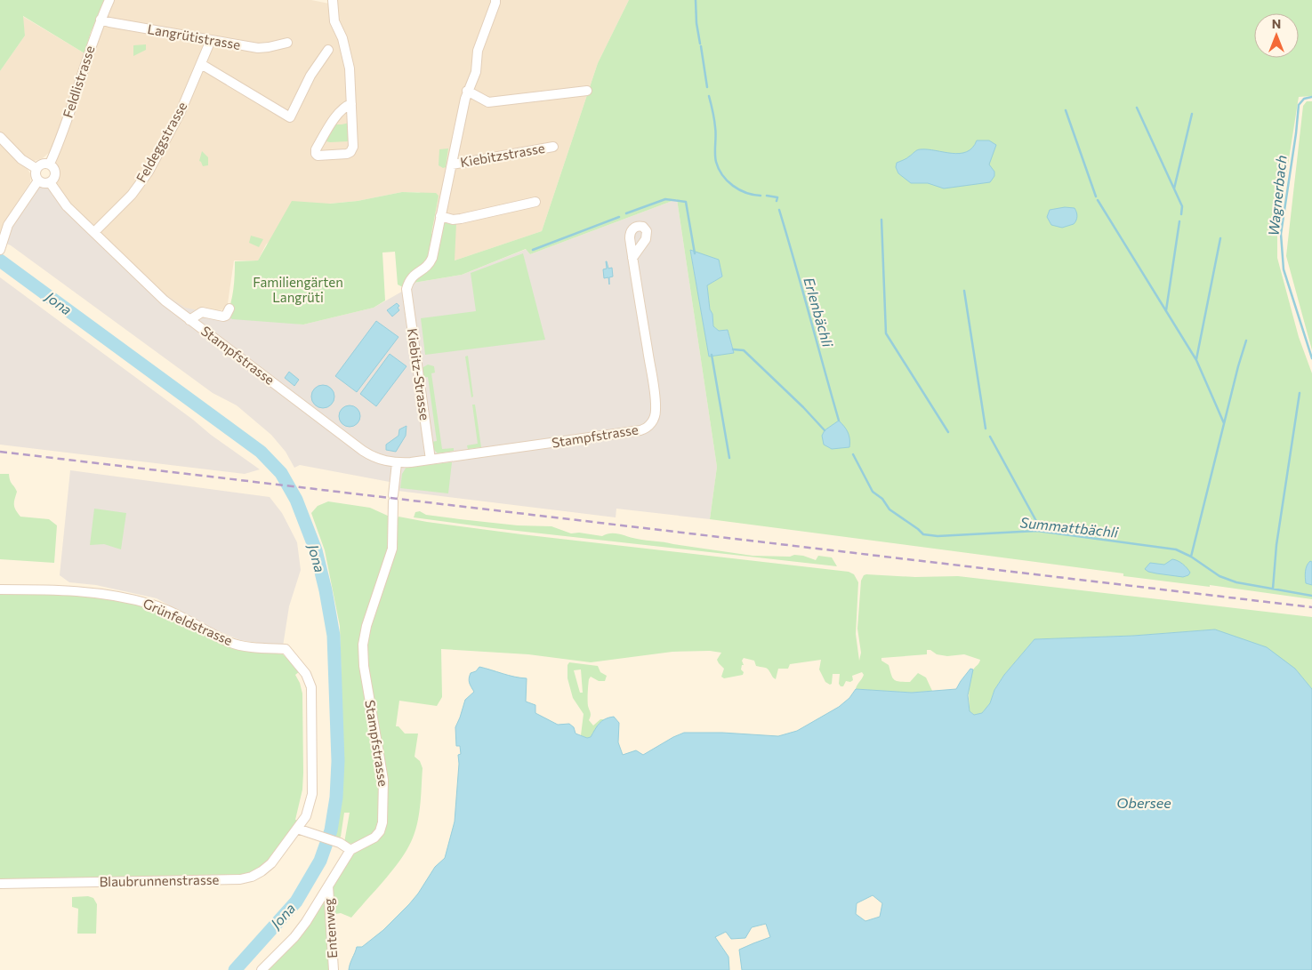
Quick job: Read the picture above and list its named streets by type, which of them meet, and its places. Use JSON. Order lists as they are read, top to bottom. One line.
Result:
{"streets":{"street":["Langrütistrasse","Feldlistrasse","Feldeggstrasse","Kiebitzstrasse","Stampfstrasse","Kiebitz-Strasse","Grünfeldstrasse","Blaubrunnenstrasse","Entenweg"]},"crossings":[["Langrütistrasse","Feldlistrasse"],["Langrütistrasse","Feldeggstrasse"],["Feldlistrasse","Stampfstrasse"],["Feldeggstrasse","Stampfstrasse"],["Kiebitzstrasse","Kiebitz-Strasse"],["Stampfstrasse","Kiebitz-Strasse"],["Grünfeldstrasse","Blaubrunnenstrasse"]],"water":["Wagnerbach","Jona","Erlenbächli","Summattbächli","Obersee"],"parks":["Familiengärten Langrüti"],"north":"top"}
